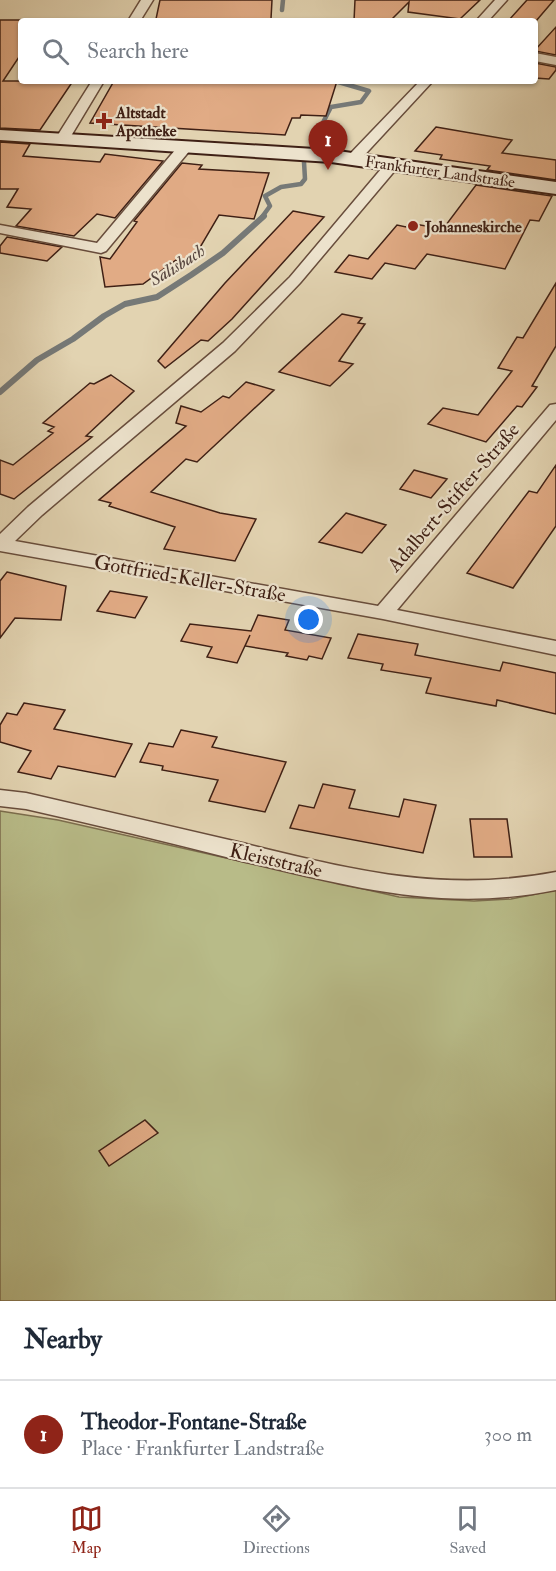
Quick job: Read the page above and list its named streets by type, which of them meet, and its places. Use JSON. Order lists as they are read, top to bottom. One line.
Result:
{"streets":{"main road":["Frankfurter Landstraße"],"street":["Adalbert-Stifter-Straße","Gottfried-Keller-Straße","Kleiststraße"]},"crossings":[["Adalbert-Stifter-Straße","Gottfried-Keller-Straße"]],"water":["Salisbach"],"places":{"health":["Altstadt Apotheke"],"other":["Johanneskirche"]},"page":{"search":"Search here","pins":"1","heading":"Nearby","list":[{"mark":"1","name":"Theodor-Fontane-Straße","note":"Place · Frankfurter Landstraße","value":"300 m"}],"nav":["Map","Directions","Saved"]}}
